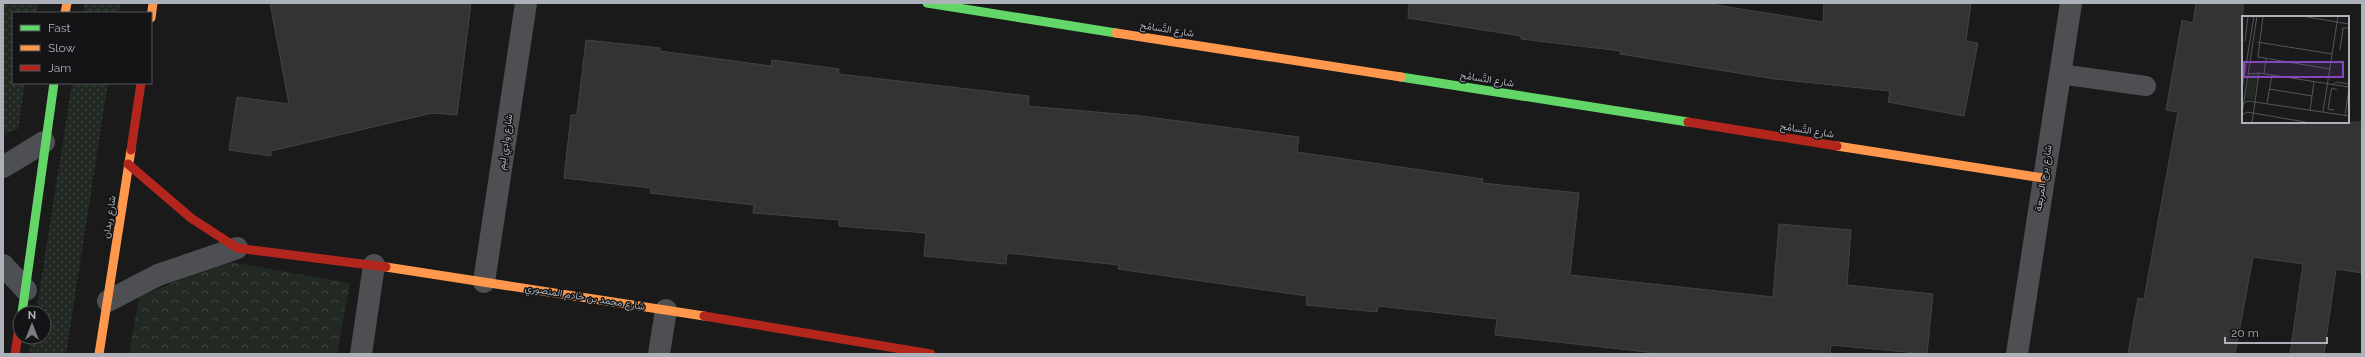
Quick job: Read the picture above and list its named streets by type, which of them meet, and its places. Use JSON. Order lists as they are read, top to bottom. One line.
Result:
{"streets":{"street":["شارع التَّسامُح","شارع وادِي لِيم","شارع برج المربعة","شارع ربدان","شارع محمد بن خادم المنصوري"]},"crossings":[["شارع التَّسامُح","شارع برج المربعة"],["شارع وادِي لِيم","شارع محمد بن خادم المنصوري"],["شارع ربدان","شارع محمد بن خادم المنصوري"]],"legend":["Fast","Slow","Jam"],"scale_bar":"20 m","north":"top"}
